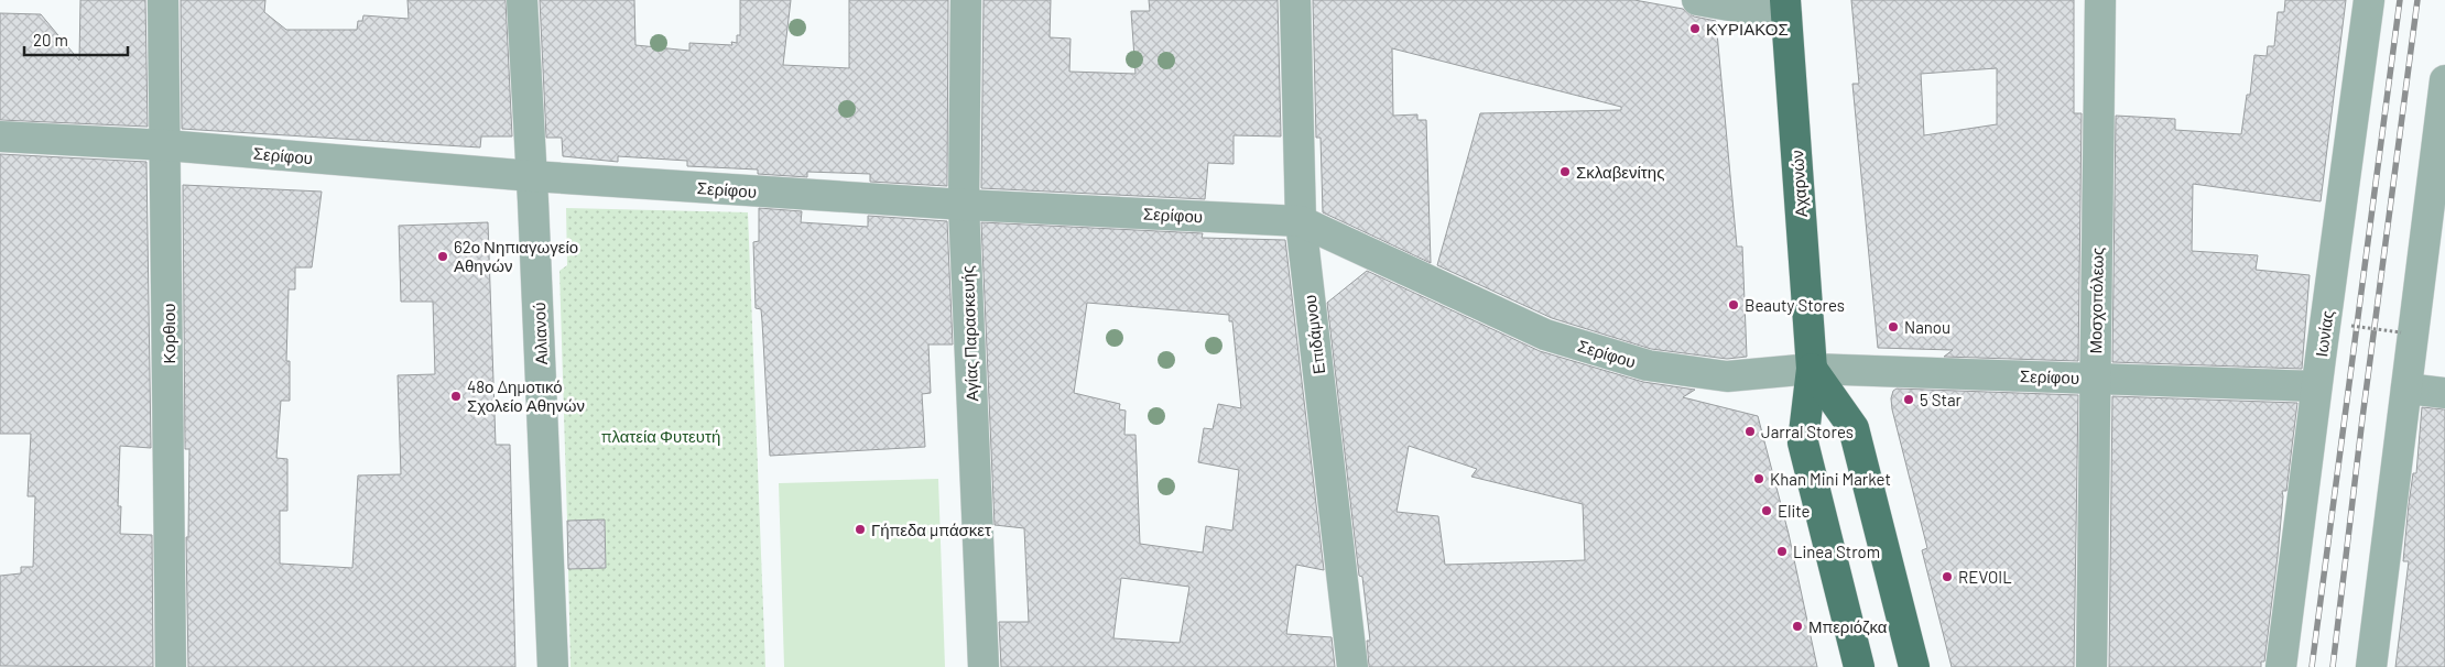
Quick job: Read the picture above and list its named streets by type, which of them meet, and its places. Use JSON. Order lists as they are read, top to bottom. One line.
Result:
{"streets":{"main road":["Αχαρνών"],"street":["Σερίφου","Μοσχοπόλεως","Κορθιου","Αιλιανού","Αγίας Παρασκευής","Ιωνίας","Επιδάμνου"]},"crossings":[["Σερίφου","Αχαρνών"],["Σερίφου","Μοσχοπόλεως"],["Σερίφου","Κορθιου"],["Σερίφου","Αιλιανού"],["Σερίφου","Αγίας Παρασκευής"],["Σερίφου","Ιωνίας"],["Σερίφου","Επιδάμνου"]],"parks":["πλατεία Φυτευτή"],"places":["ΚΥΡΙΑΚΟΣ","Σκλαβενίτης","62ο Νηπιαγωγείο Αθηνών","Beauty Stores","Nanou","48ο Δημοτικό Σχολείο Αθηνών","5 Star","Jarral Stores","Khan Mini Market","Elite","Γήπεδα μπάσκετ","Linea Strom","REVOIL","Μπεριόζκα"],"scale_bar":"20 m"}
